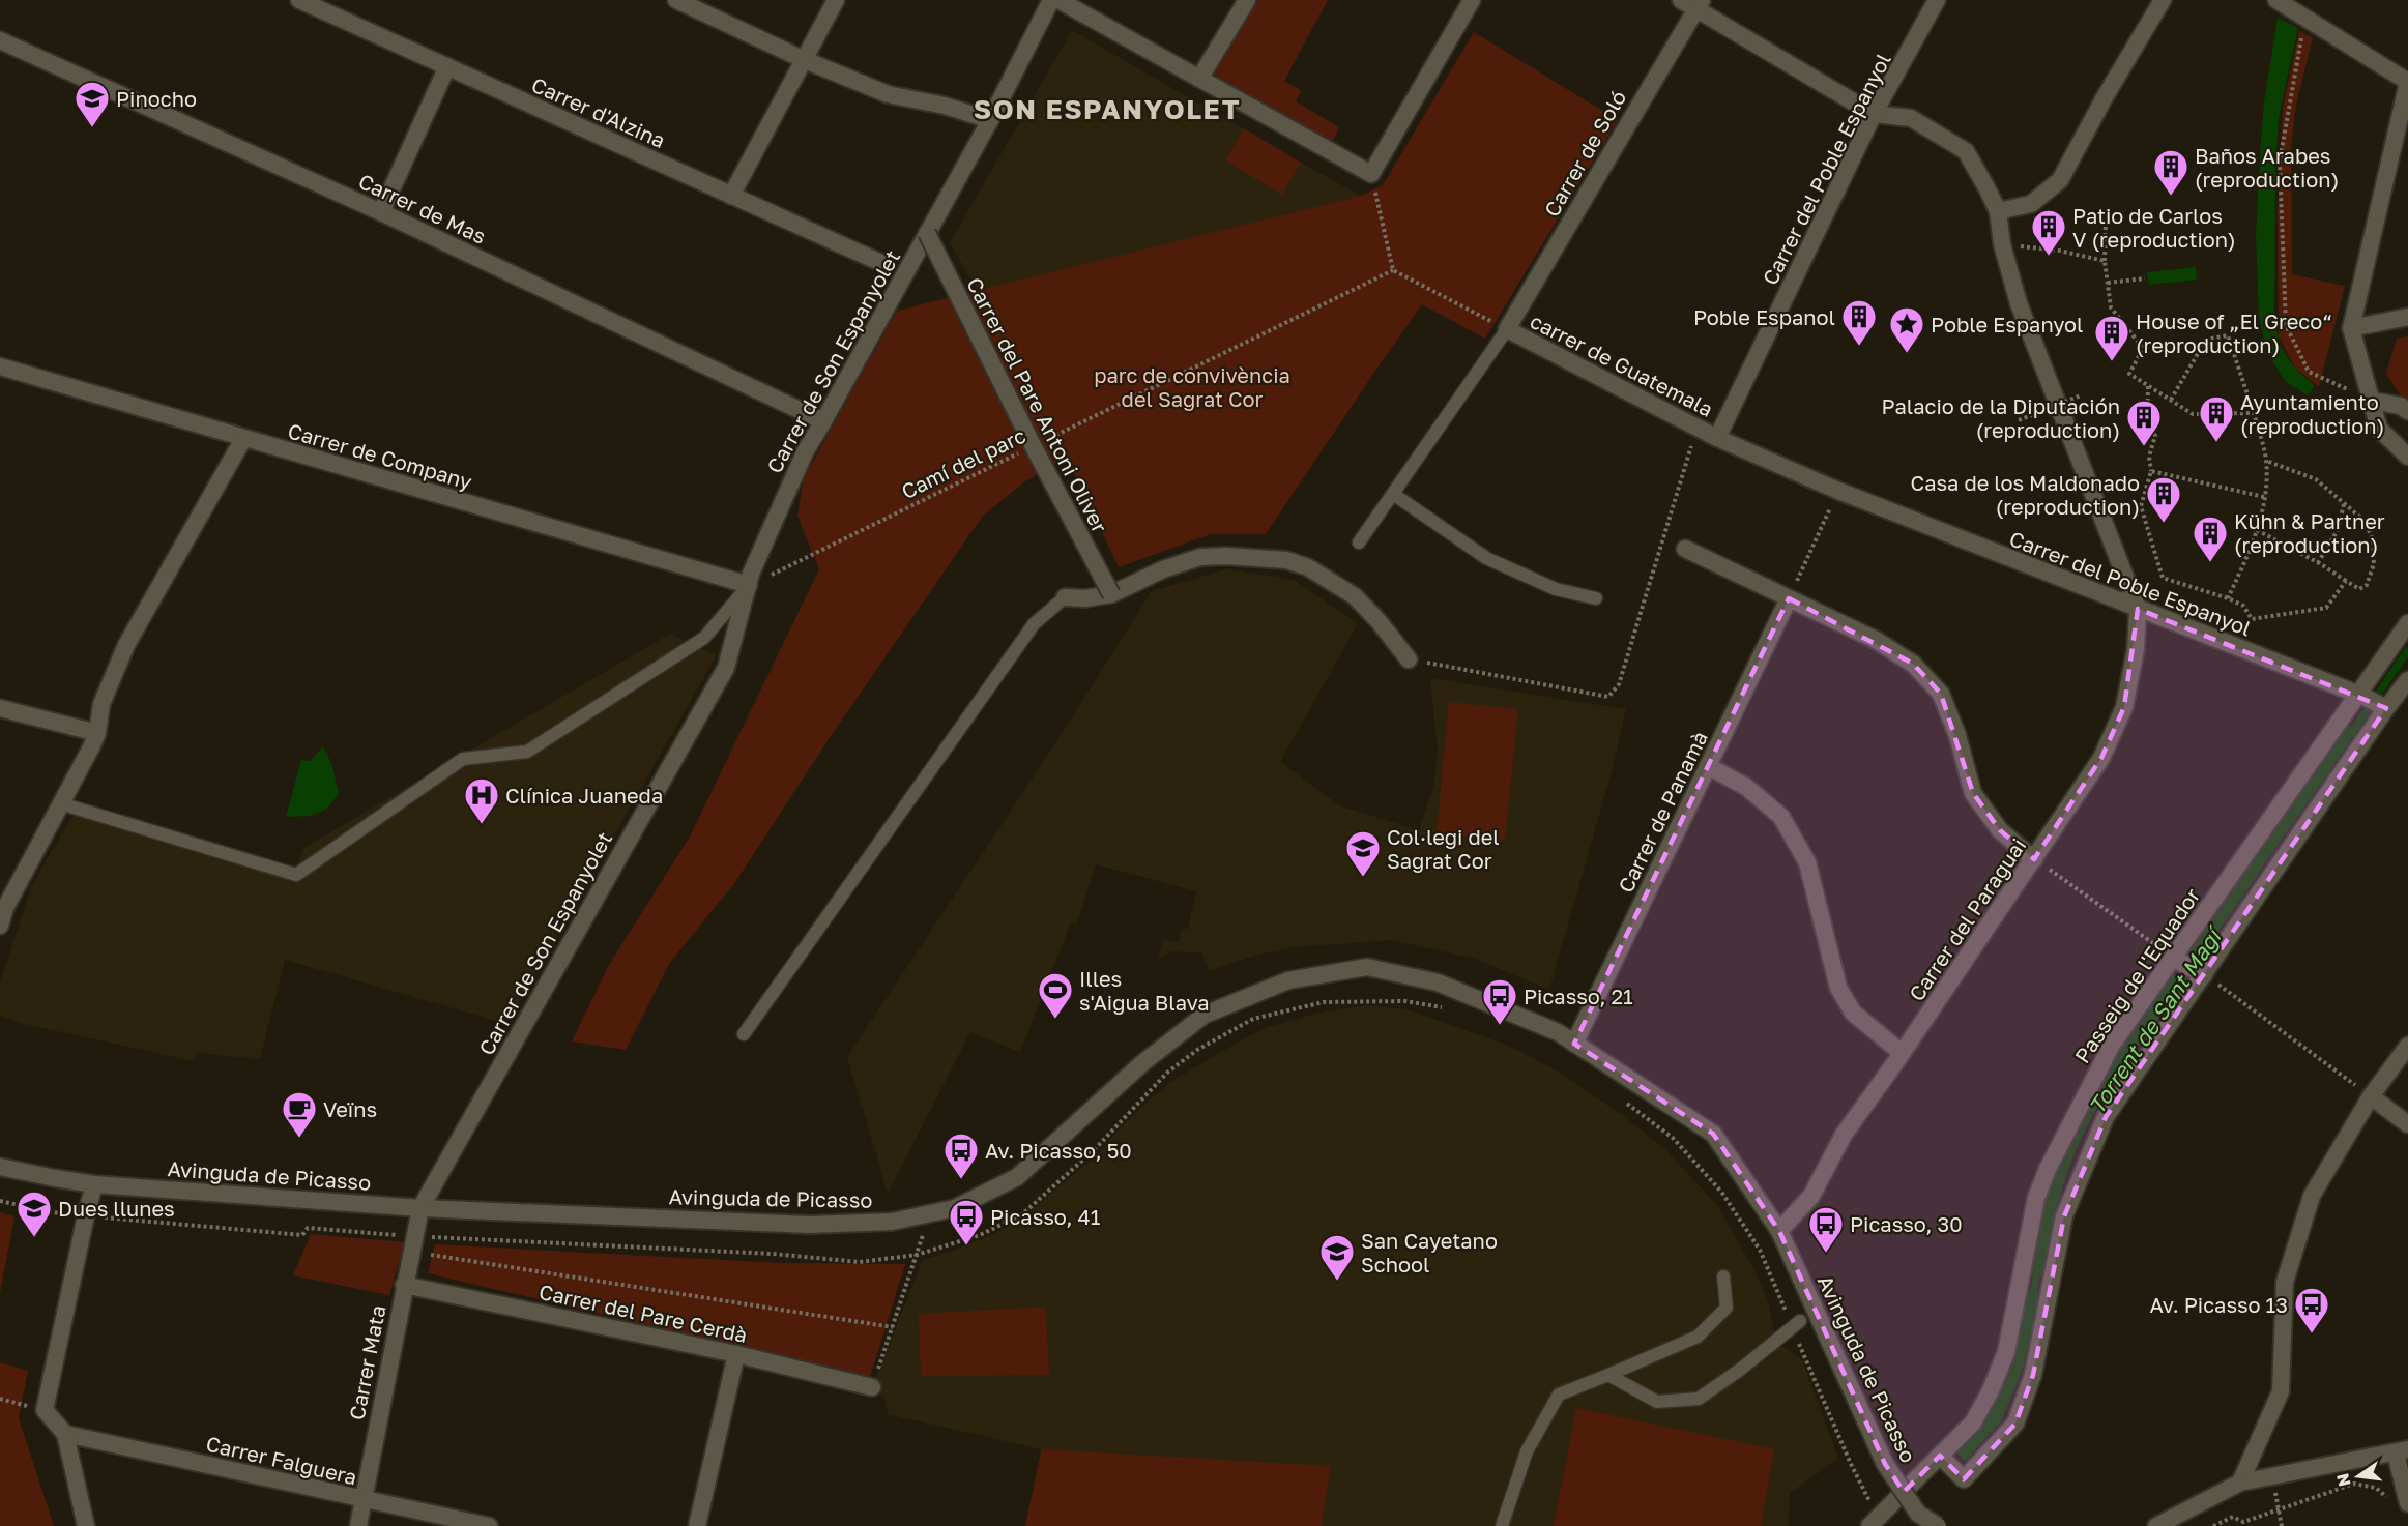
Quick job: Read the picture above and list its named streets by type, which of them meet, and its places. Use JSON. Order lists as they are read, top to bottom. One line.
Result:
{"streets":{"street":["Carrer d'Alzina","Carrer de Soló","Carrer del Poble Espanyol","Carrer de Mas","Carrer de Son Espanyolet","carrer de Guatemala","Carrer del Pare Antoni Oliver","Carrer de Company","Carrer de Panamà","Carrer del Paraguai","Passeig de l'Equador","Avinguda de Picasso","Carrer del Pare Cerdà","Carrer Mata","Carrer Falguera"],"path":["Camí del parc"]},"crossings":[["Carrer de Soló","carrer de Guatemala"],["Carrer del Poble Espanyol","carrer de Guatemala"],["Carrer del Poble Espanyol","Carrer del Paraguai"],["Carrer del Poble Espanyol","Passeig de l'Equador"],["Carrer de Mas","Carrer de Son Espanyolet"],["Carrer de Son Espanyolet","Carrer del Pare Antoni Oliver"],["Carrer de Son Espanyolet","Carrer de Company"],["Carrer de Son Espanyolet","Camí del parc"],["Carrer de Son Espanyolet","Avinguda de Picasso"],["Carrer de Son Espanyolet","Carrer Mata"],["Carrer de Company","Camí del parc"],["Carrer de Panamà","Avinguda de Picasso"],["Carrer del Paraguai","Avinguda de Picasso"],["Avinguda de Picasso","Carrer Mata"],["Carrer del Pare Cerdà","Carrer Mata"],["Carrer Mata","Carrer Falguera"]],"districts":["SON ESPANYOLET"],"water":["Torrent de Sant Magí"],"parks":["parc de convivència del Sagrat Cor"],"places":{"school or university":["Pinocho","Col·legi del Sagrat Cor","Dues llunes","San Cayetano School"],"building":["Baños Arabes (reproduction)","Patio de Carlos V (reproduction)","Poble Espanol","House of „El Greco“ (reproduction)","Ayuntamiento (reproduction)","Palacio de la Diputación (reproduction)","Casa de los Maldonado (reproduction)","Kühn & Partner (reproduction)"],"place":["Poble Espanyol"],"hospital":["Clínica Juaneda"],"sports":["Illes s'Aigua Blava"],"bus stop":["Picasso, 21","Av. Picasso, 50","Picasso, 41","Picasso, 30","Av. Picasso 13"],"cafe":["Veïns"]},"north":"left"}
